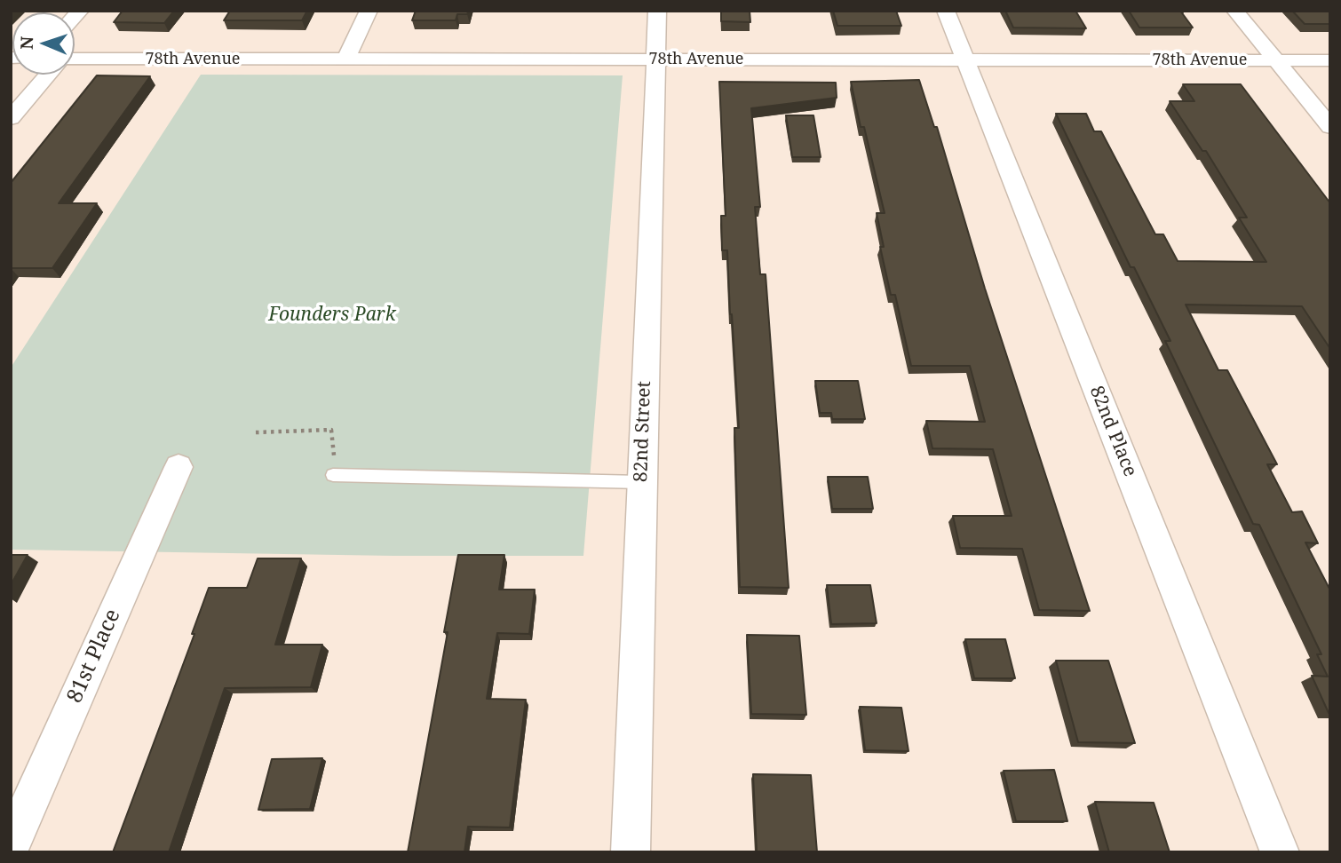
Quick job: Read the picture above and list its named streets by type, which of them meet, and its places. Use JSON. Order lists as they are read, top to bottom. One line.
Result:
{"streets":{"street":["78th Avenue","82nd Street","82nd Place","81st Place"]},"crossings":[["78th Avenue","82nd Street"],["78th Avenue","82nd Place"]],"parks":["Founders Park"],"north":"left"}
